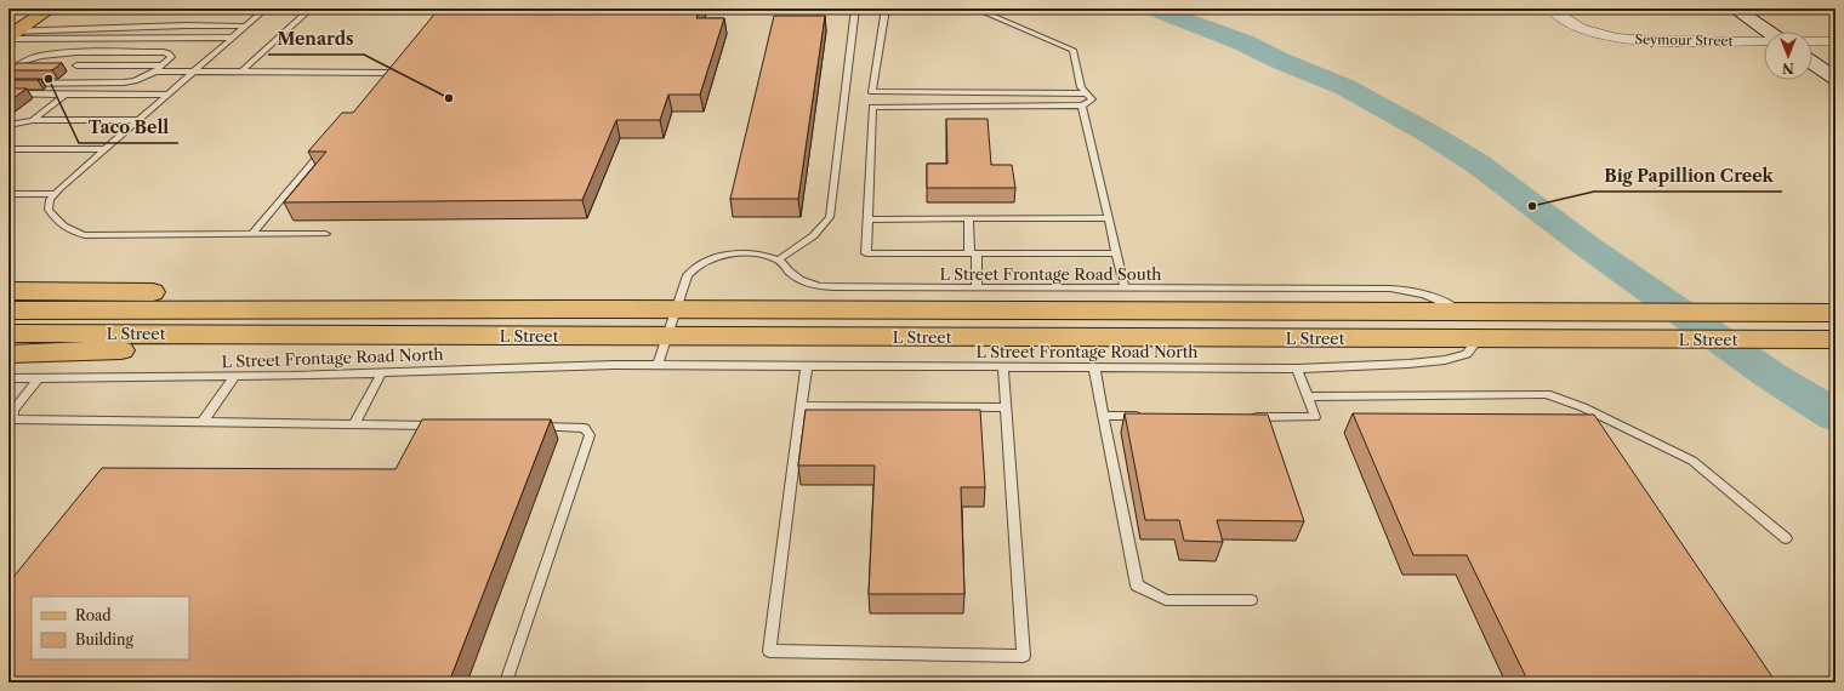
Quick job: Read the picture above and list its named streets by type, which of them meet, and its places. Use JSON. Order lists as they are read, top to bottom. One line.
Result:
{"streets":{"main road":["L Street"],"street":["Seymour Street"],"lane":["L Street Frontage Road South","L Street Frontage Road North"]},"crossings":[["L Street Frontage Road South","L Street"],["L Street","L Street Frontage Road North"]],"places":["Taco Bell","Menards","Big Papillion Creek"],"legend":["Road","Building"],"north":"bottom"}
